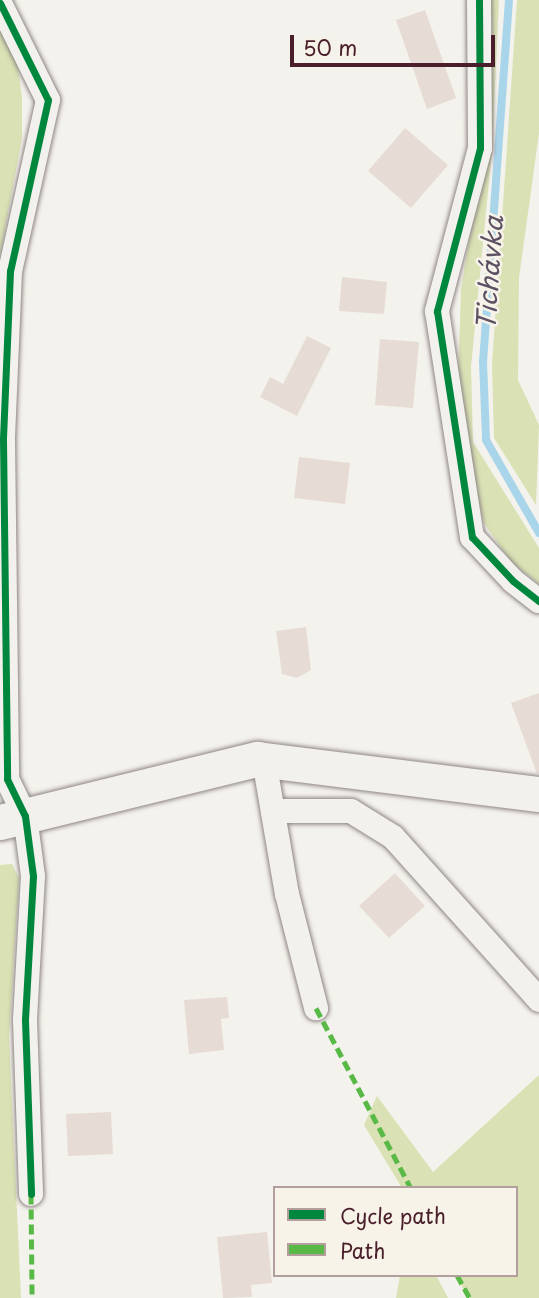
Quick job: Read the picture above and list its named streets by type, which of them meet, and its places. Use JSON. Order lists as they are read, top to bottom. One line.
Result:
{"water":["Tichávka"],"legend":["Cycle path","Path"],"scale_bar":"50 m"}
